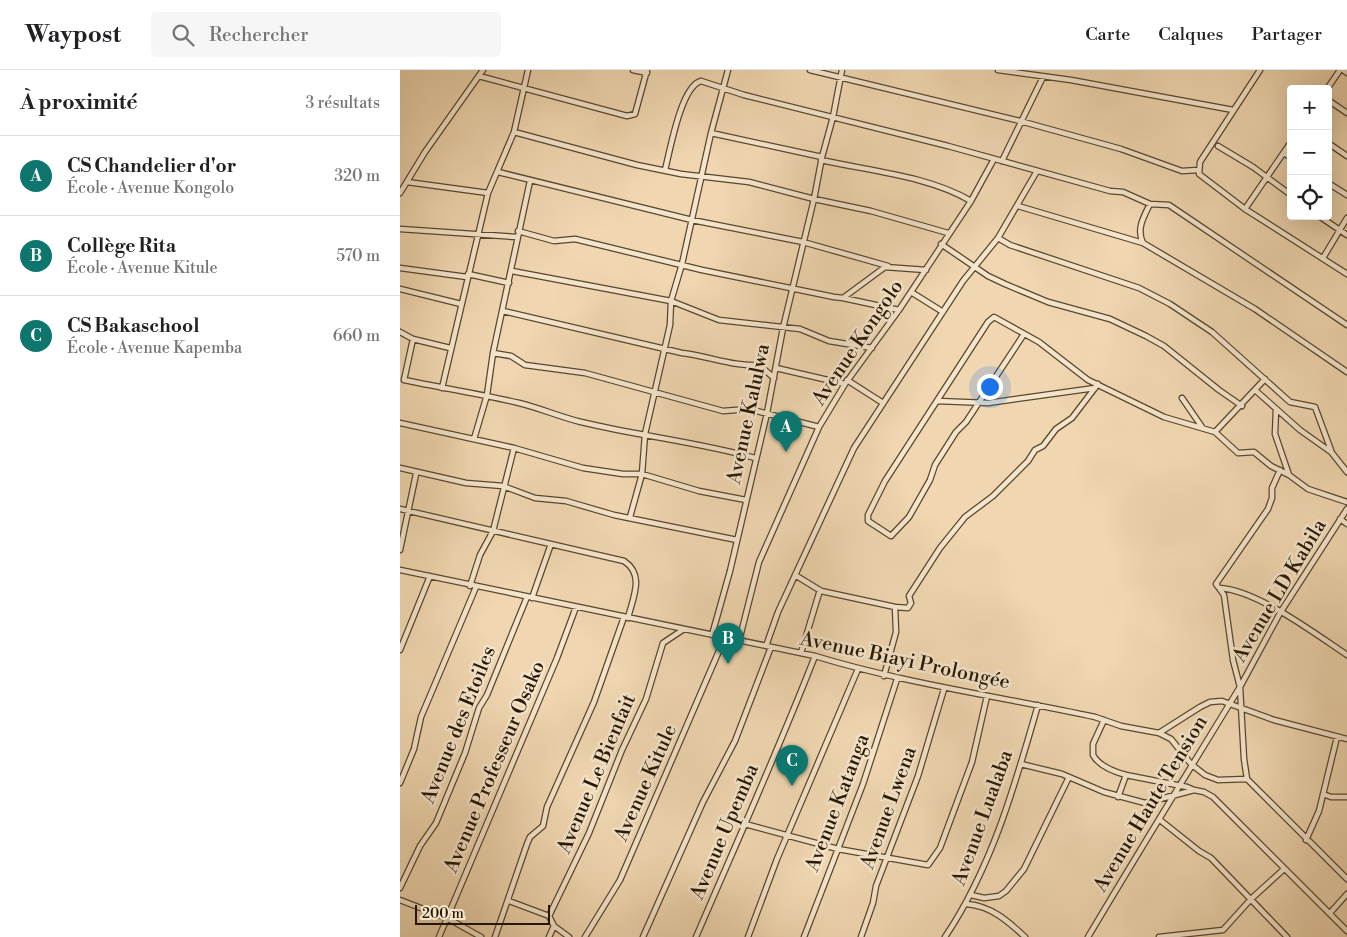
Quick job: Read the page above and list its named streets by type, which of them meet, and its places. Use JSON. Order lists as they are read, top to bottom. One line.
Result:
{"streets":{"street":["Avenue Kongolo","Avenue Kalulwa","Avenue LD Kabila","Avenue Biayi Prolongée","Avenue des Etoiles","Avenue Professeur Osako","Avenue Le Bienfait","Avenue Kitule","Avenue Katanga","Avenue Haute Tension","Avenue Lwena","Avenue Lualaba","Avenue Upemba"]},"crossings":[["Avenue Kongolo","Avenue Biayi Prolongée"],["Avenue Kalulwa","Avenue Biayi Prolongée"],["Avenue LD Kabila","Avenue Biayi Prolongée"],["Avenue LD Kabila","Avenue Haute Tension"],["Avenue Biayi Prolongée","Avenue des Etoiles"],["Avenue Biayi Prolongée","Avenue Professeur Osako"],["Avenue Biayi Prolongée","Avenue Le Bienfait"],["Avenue Biayi Prolongée","Avenue Kitule"],["Avenue Biayi Prolongée","Avenue Katanga"],["Avenue Biayi Prolongée","Avenue Haute Tension"],["Avenue Biayi Prolongée","Avenue Lwena"],["Avenue Biayi Prolongée","Avenue Lualaba"],["Avenue Biayi Prolongée","Avenue Upemba"]],"scale_bar":"200 m","page":{"header":"Waypost","search":"Rechercher","nav":["Carte","Calques","Partager"],"heading":["À proximité","3 résultats"],"map_buttons":["+","−"],"list":[{"mark":"A","name":"CS Chandelier d'or","note":"École · Avenue Kongolo","value":"320 m"},{"mark":"B","name":"Collège Rita","note":"École · Avenue Kitule","value":"570 m"},{"mark":"C","name":"CS Bakaschool","note":"École · Avenue Kapemba","value":"660 m"}],"pins":["A","B","C"],"scale":"200 m"}}
